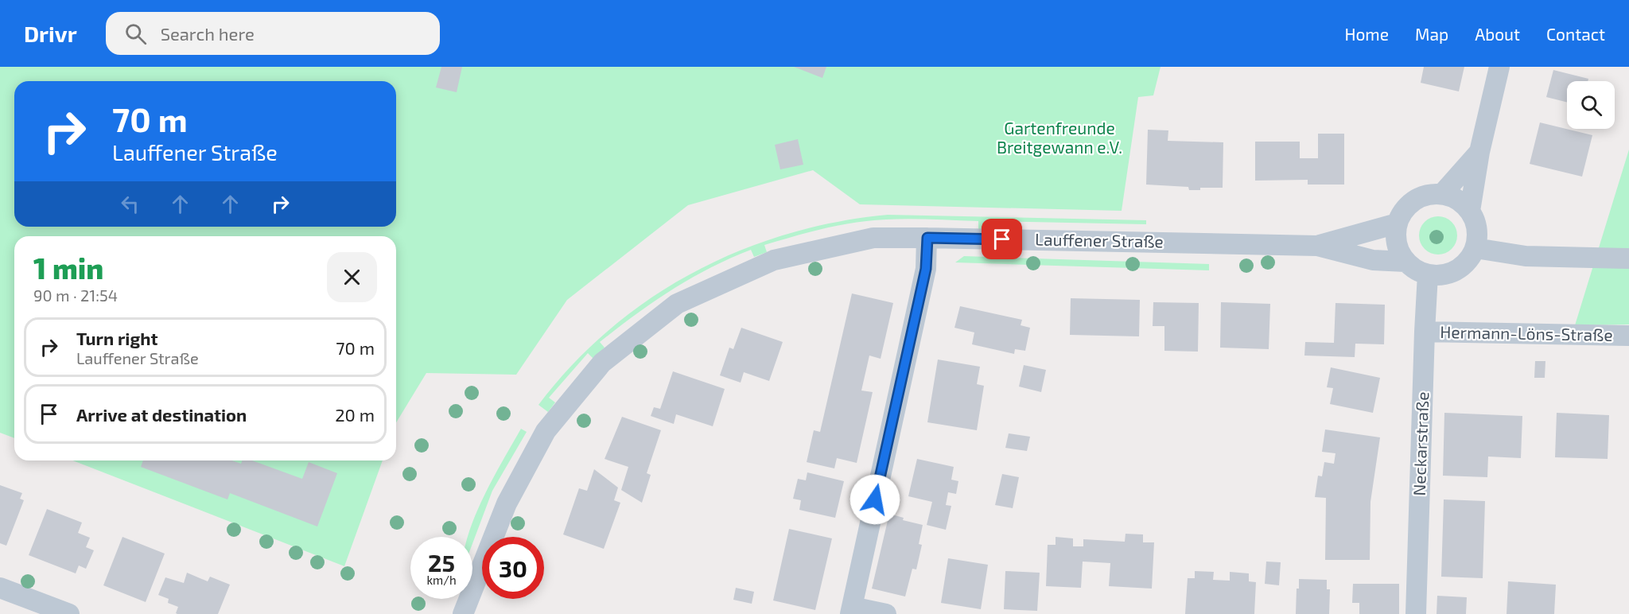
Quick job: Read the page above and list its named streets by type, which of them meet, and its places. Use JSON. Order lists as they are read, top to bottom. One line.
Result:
{"streets":{"street":["Lauffener Straße","Hermann-Löns-Straße","Neckarstraße"]},"crossings":[["Lauffener Straße","Neckarstraße"],["Hermann-Löns-Straße","Neckarstraße"]],"parks":["Gartenfreunde Breitgewann e.V."],"page":{"header":"Drivr","search":"Search here","nav":["Home","Map","About","Contact"],"turn":["70 m","Lauffener Straße"],"heading":["1 min","90 m · 21:54"],"list":[{"name":"Turn right","note":"Lauffener Straße","value":"70 m"},{"name":"Arrive at destination","value":"20 m"}],"speed":"25 km/h","limit":"30"}}
